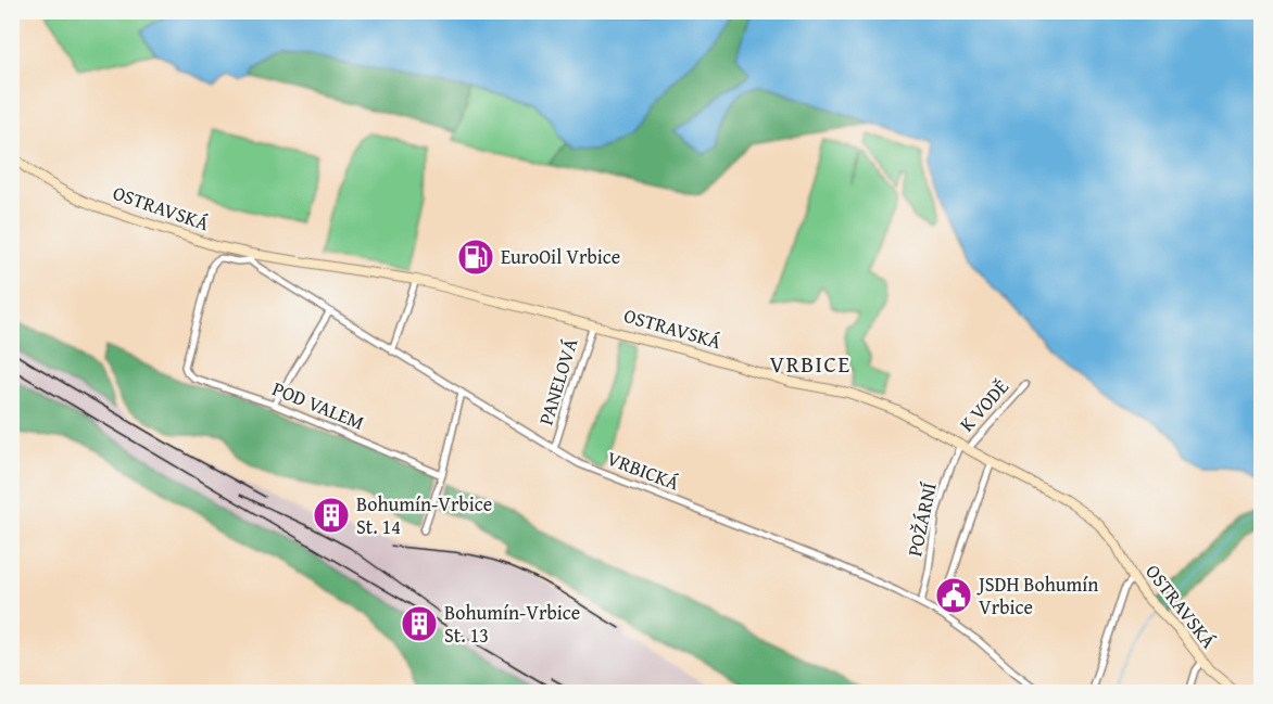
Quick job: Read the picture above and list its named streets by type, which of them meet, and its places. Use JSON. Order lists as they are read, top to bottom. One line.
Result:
{"streets":{"main road":["OSTRAVSKÁ"],"street":["PANELOVÁ","POD VALEM","K VODĚ","VRBICKÁ","POŽÁRNÍ"]},"crossings":[["OSTRAVSKÁ","PANELOVÁ"],["OSTRAVSKÁ","POD VALEM"],["OSTRAVSKÁ","K VODĚ"],["OSTRAVSKÁ","VRBICKÁ"],["OSTRAVSKÁ","POŽÁRNÍ"],["PANELOVÁ","VRBICKÁ"],["POD VALEM","VRBICKÁ"],["K VODĚ","POŽÁRNÍ"],["VRBICKÁ","POŽÁRNÍ"]],"districts":["VRBICE"],"places":{"fuel station":["EuroOil Vrbice"],"building":["Bohumín-Vrbice St. 14","Bohumín-Vrbice St. 13"],"public building":["JSDH Bohumín Vrbice"]}}
